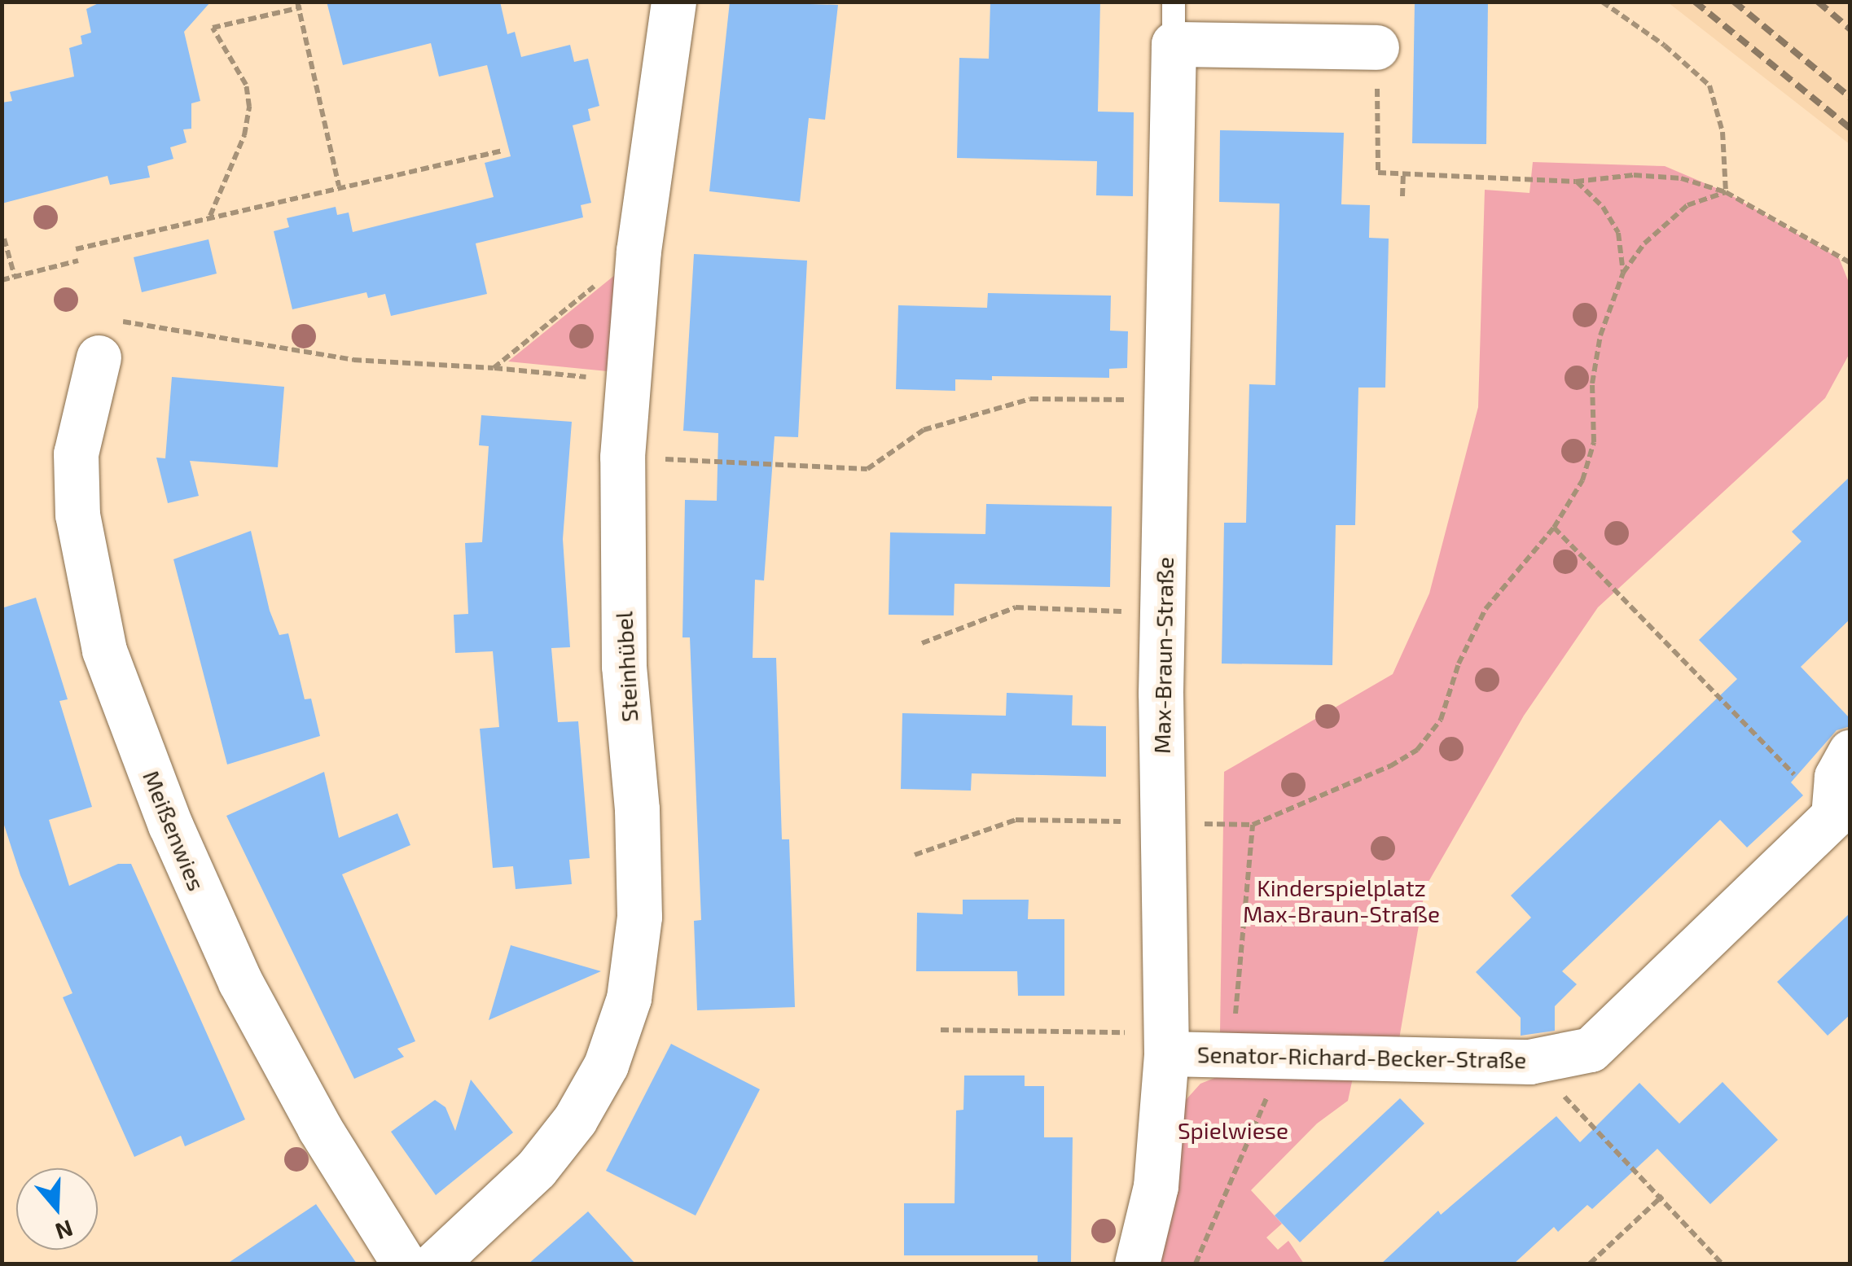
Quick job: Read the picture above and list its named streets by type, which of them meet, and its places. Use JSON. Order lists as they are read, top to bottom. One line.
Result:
{"streets":{"street":["Max-Braun-Straße","Steinhübel","Meißenwies","Senator-Richard-Becker-Straße"]},"crossings":[["Max-Braun-Straße","Senator-Richard-Becker-Straße"]],"parks":["Kinderspielplatz Max-Braun-Straße","Spielwiese"],"north":"bottom"}
